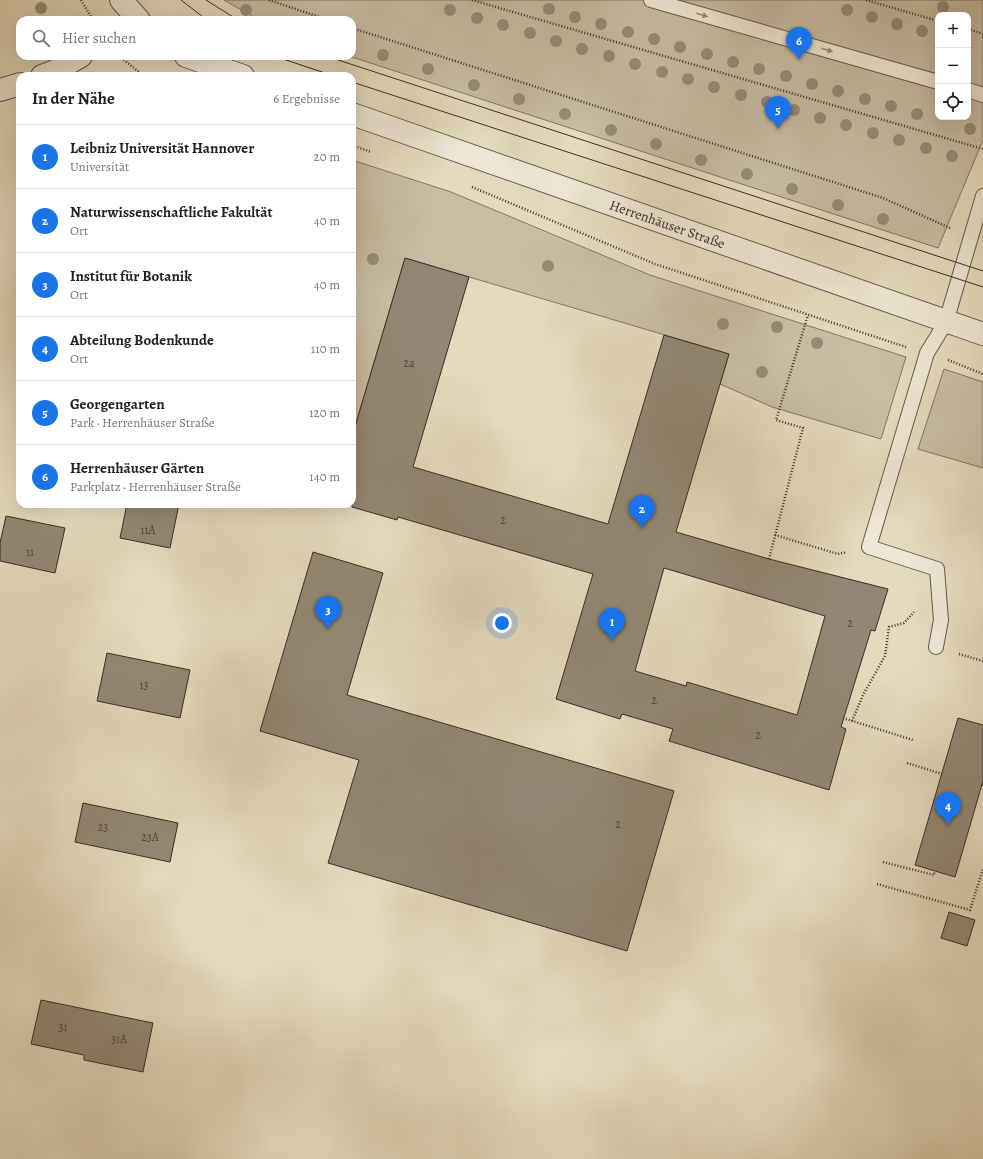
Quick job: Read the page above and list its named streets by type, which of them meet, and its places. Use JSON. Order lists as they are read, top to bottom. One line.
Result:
{"streets":{"street":["Herrenhäuser Straße"]},"house_numbers":["2a","2","11A","11","2","13","2","2","2","23","23A","31","31A"],"page":{"map_buttons":["+","−"],"search":"Hier suchen","pins":["6","5","2","3","1","4"],"heading":["In der Nähe","6 Ergebnisse"],"list":[{"mark":"1","name":"Leibniz Universität Hannover","note":"Universität","value":"20 m"},{"mark":"2","name":"Naturwissenschaftliche Fakultät","note":"Ort","value":"40 m"},{"mark":"3","name":"Institut für Botanik","note":"Ort","value":"40 m"},{"mark":"4","name":"Abteilung Bodenkunde","note":"Ort","value":"110 m"},{"mark":"5","name":"Georgengarten","note":"Park · Herrenhäuser Straße","value":"120 m"},{"mark":"6","name":"Herrenhäuser Gärten","note":"Parkplatz · Herrenhäuser Straße","value":"140 m"}]}}
